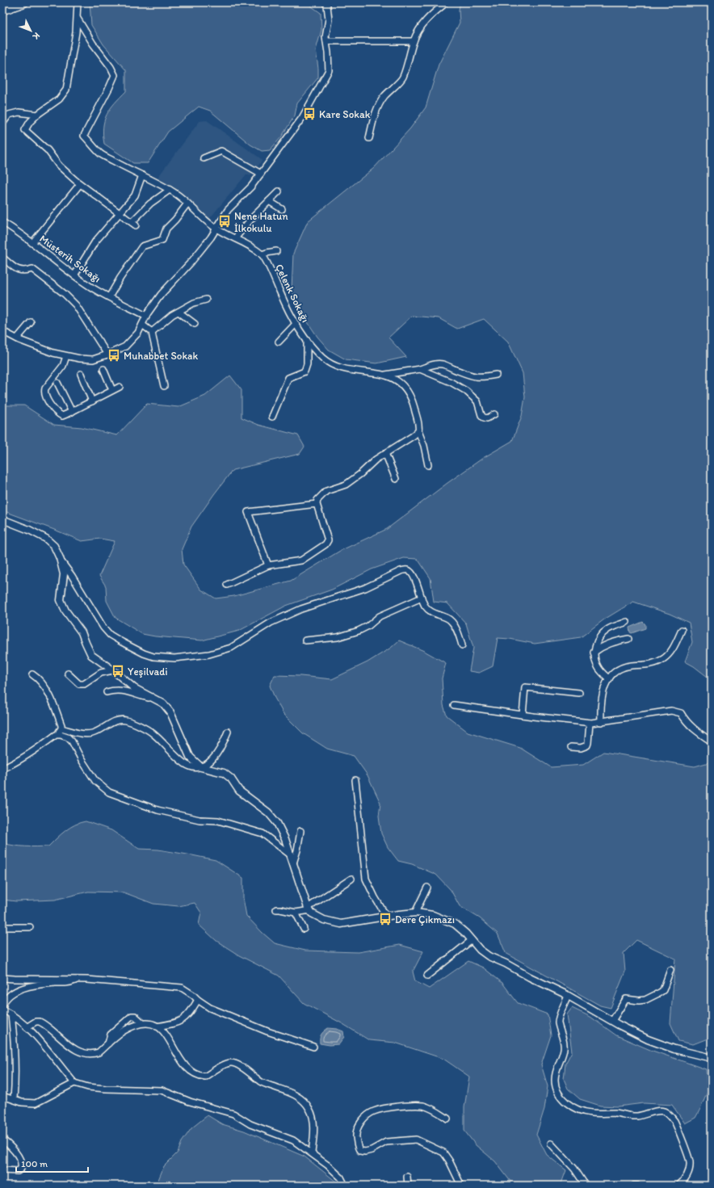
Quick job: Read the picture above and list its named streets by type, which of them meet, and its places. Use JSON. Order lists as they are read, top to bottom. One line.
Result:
{"streets":{"street":["Müsterih Sokağı","Çelenk Sokağı"]},"places":{"bus stop":["Kare Sokak","Nene Hatun İlkokulu","Muhabbet Sokak","Yeşilvadi","Dere Çıkmazı"]},"scale_bar":"100 m","north":"bottom right"}
